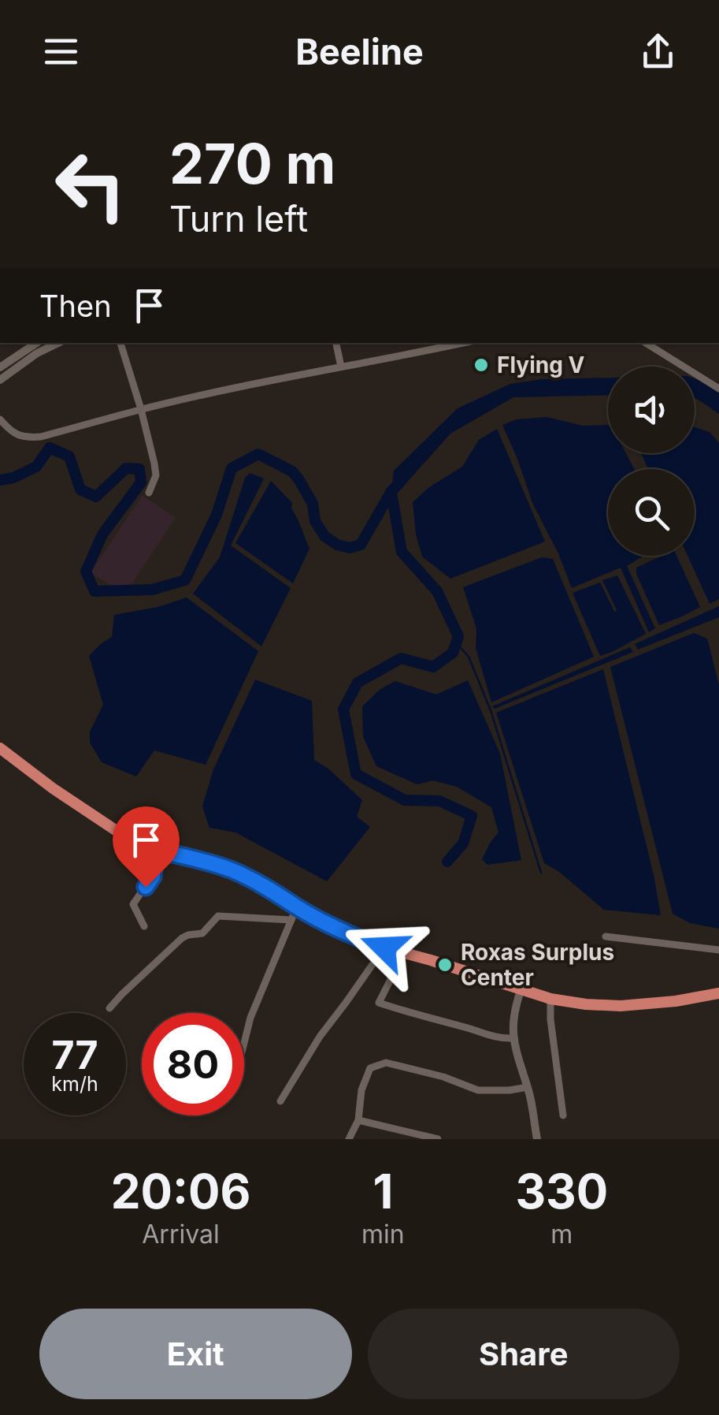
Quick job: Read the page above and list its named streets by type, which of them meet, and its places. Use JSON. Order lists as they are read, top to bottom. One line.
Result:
{"places":["Flying V","Roxas Surplus Center"],"page":{"header":"Beeline","turn":["270 m","Turn left"],"then":"Then","speed":"77 km/h","limit":"80","eta":["20:06","Arrival","1","min","330","m"],"buttons":["Exit","Share"]}}
